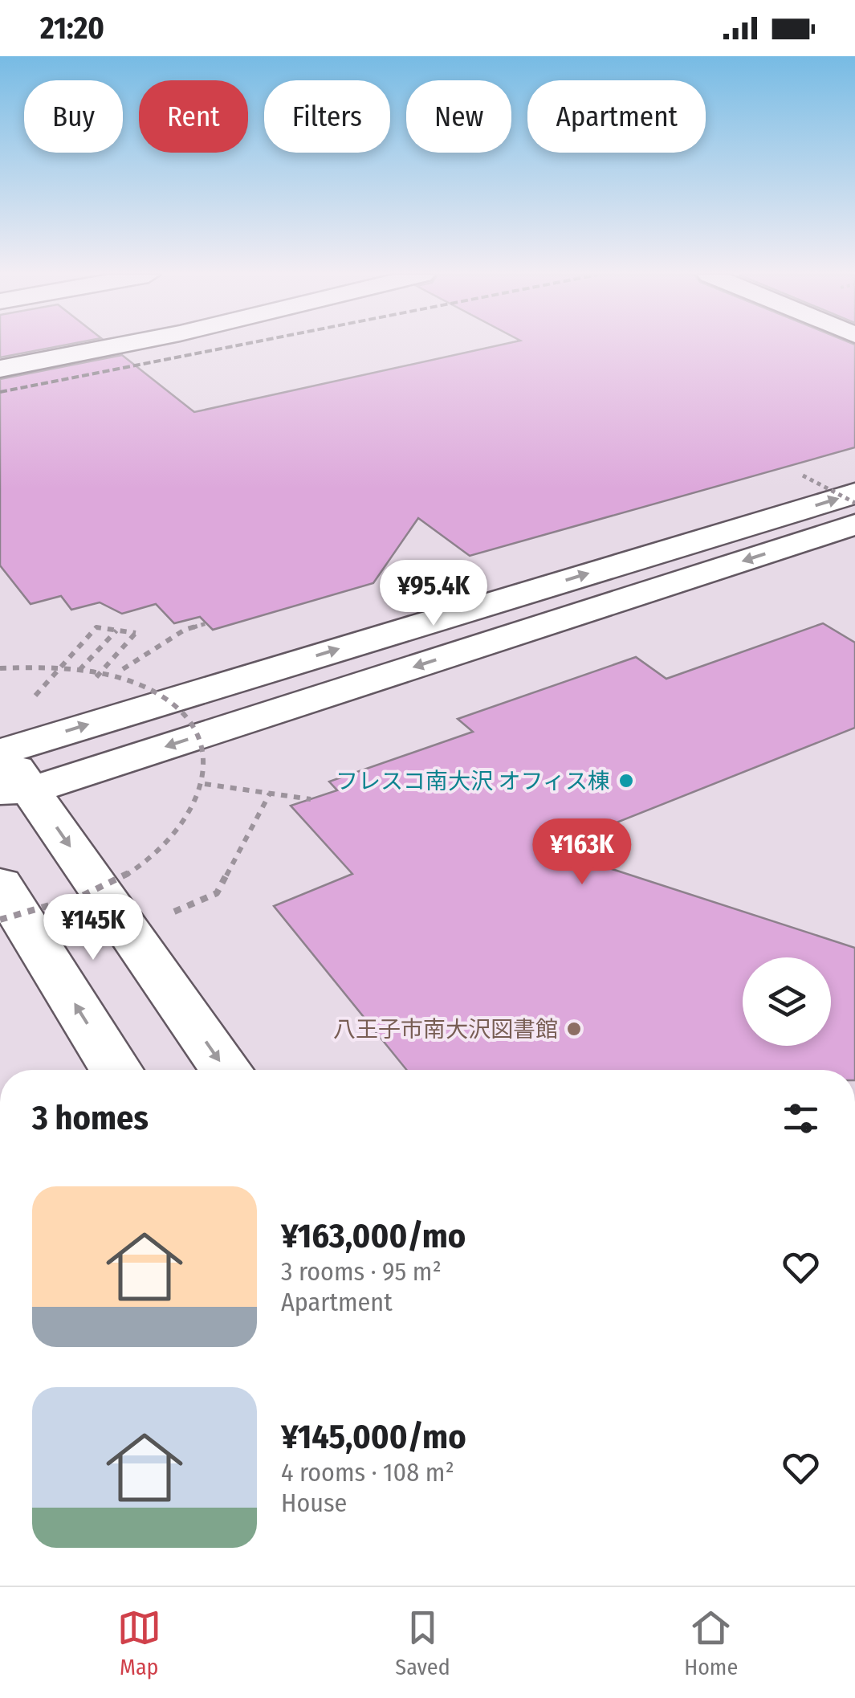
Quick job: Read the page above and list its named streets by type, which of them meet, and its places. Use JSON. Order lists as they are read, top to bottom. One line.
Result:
{"places":["フレスコ南大沢 オフィス棟","八王子市南大沢図書館"],"page":{"status":"21:20","chip":["Buy","Rent","Filters","New","Apartment"],"price":["¥95.4K","¥163K","¥145K"],"heading":"3 homes","list":[{"name":"¥163,000/mo","note":"3 rooms · 95 m² · Apartment"},{"name":"¥145,000/mo","note":"4 rooms · 108 m² · House"}],"tabs":["Map","Saved","Home"]}}
